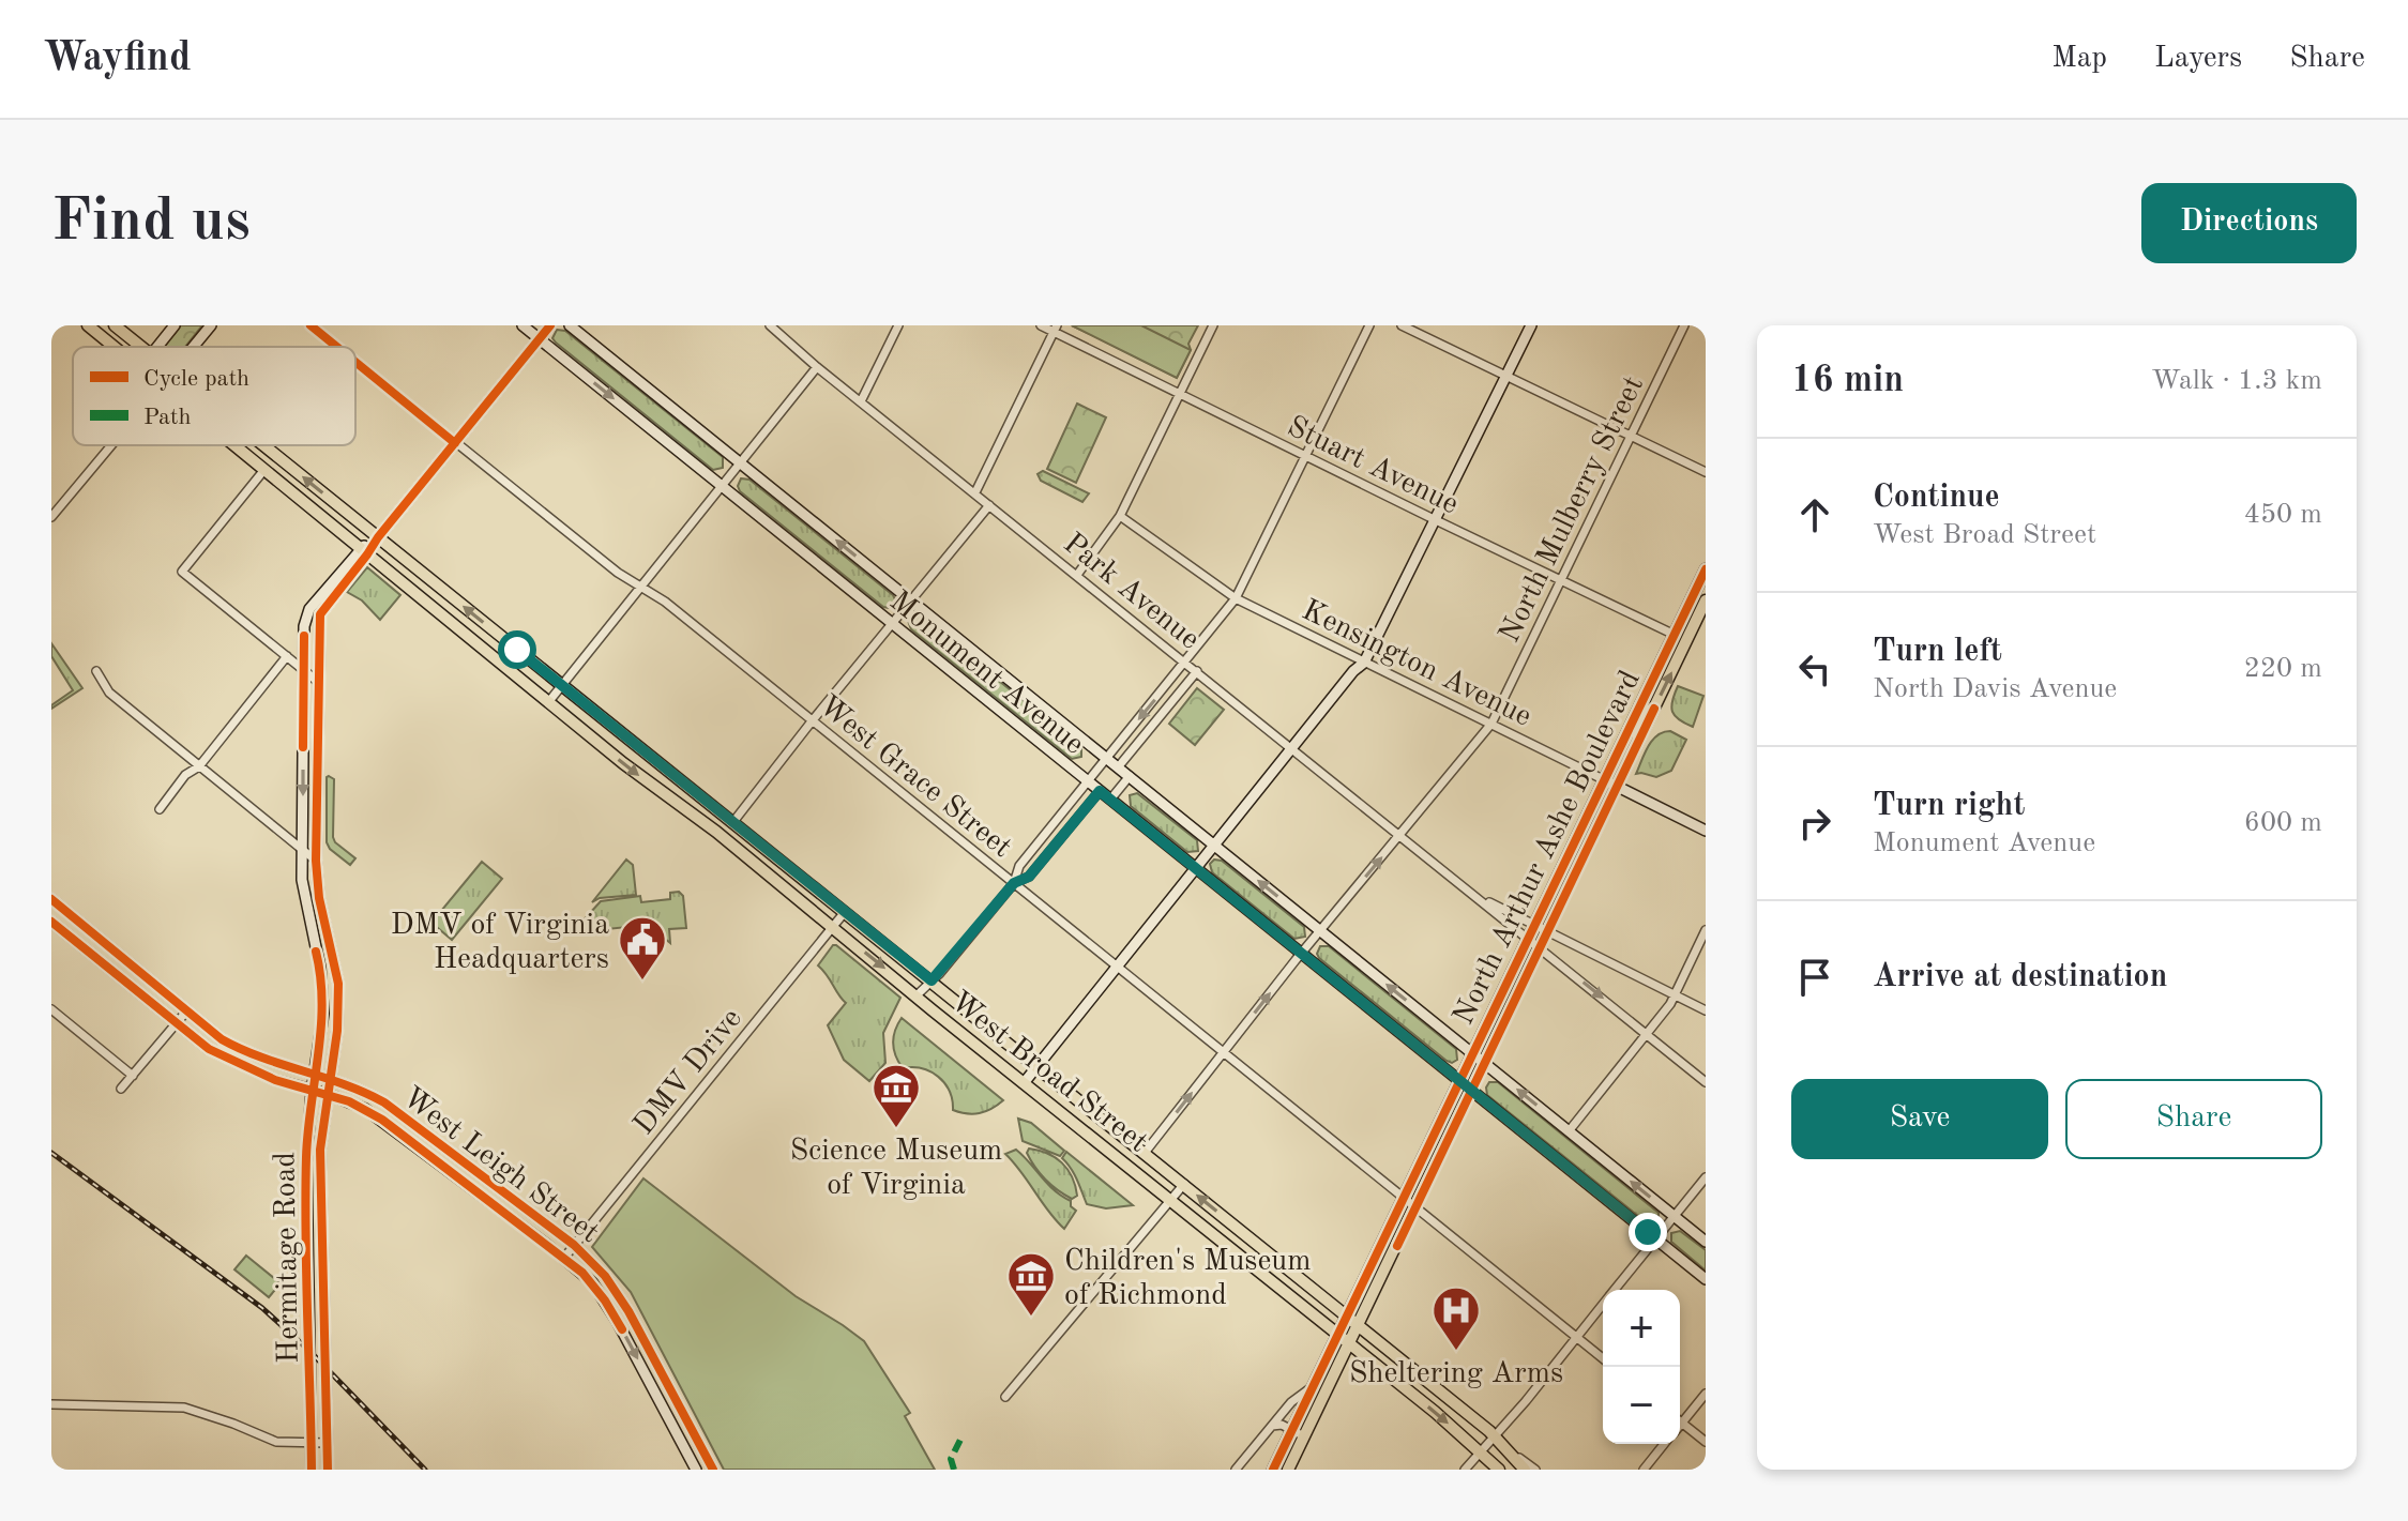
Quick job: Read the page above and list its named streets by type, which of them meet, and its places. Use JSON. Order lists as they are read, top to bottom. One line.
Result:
{"streets":{"main road":["North Arthur Ashe Boulevard","West Broad Street"],"street":["Stuart Avenue","North Mulberry Street","Park Avenue","Kensington Avenue","Monument Avenue","West Grace Street","DMV Drive","West Leigh Street","Hermitage Road"]},"crossings":[["Stuart Avenue","North Mulberry Street"],["Stuart Avenue","North Arthur Ashe Boulevard"],["North Mulberry Street","Park Avenue"],["North Mulberry Street","Kensington Avenue"],["North Mulberry Street","Monument Avenue"],["North Mulberry Street","West Grace Street"],["North Mulberry Street","West Broad Street"],["Park Avenue","North Arthur Ashe Boulevard"],["Kensington Avenue","North Arthur Ashe Boulevard"],["Monument Avenue","North Arthur Ashe Boulevard"],["West Grace Street","North Arthur Ashe Boulevard"],["North Arthur Ashe Boulevard","West Broad Street"],["DMV Drive","West Broad Street"],["DMV Drive","West Leigh Street"],["West Broad Street","Hermitage Road"],["West Leigh Street","Hermitage Road"]],"one_way":["North Mulberry Street"],"places":{"public building":["DMV of Virginia Headquarters"],"museum":["Science Museum of Virginia","Children's Museum of Richmond"],"hospital":["Sheltering Arms"]},"legend":["Cycle path","Path"],"page":{"header":"Wayfind","nav":["Map","Layers","Share"],"buttons":["Directions",["Save","Share"]],"title":"Find us","heading":["16 min","Walk · 1.3 km"],"list":[["Continue","West Broad Street","450 m"],["Turn left","North Davis Avenue","220 m"],["Turn right","Monument Avenue","600 m"],"Arrive at destination"],"map_buttons":["+","−"]}}
